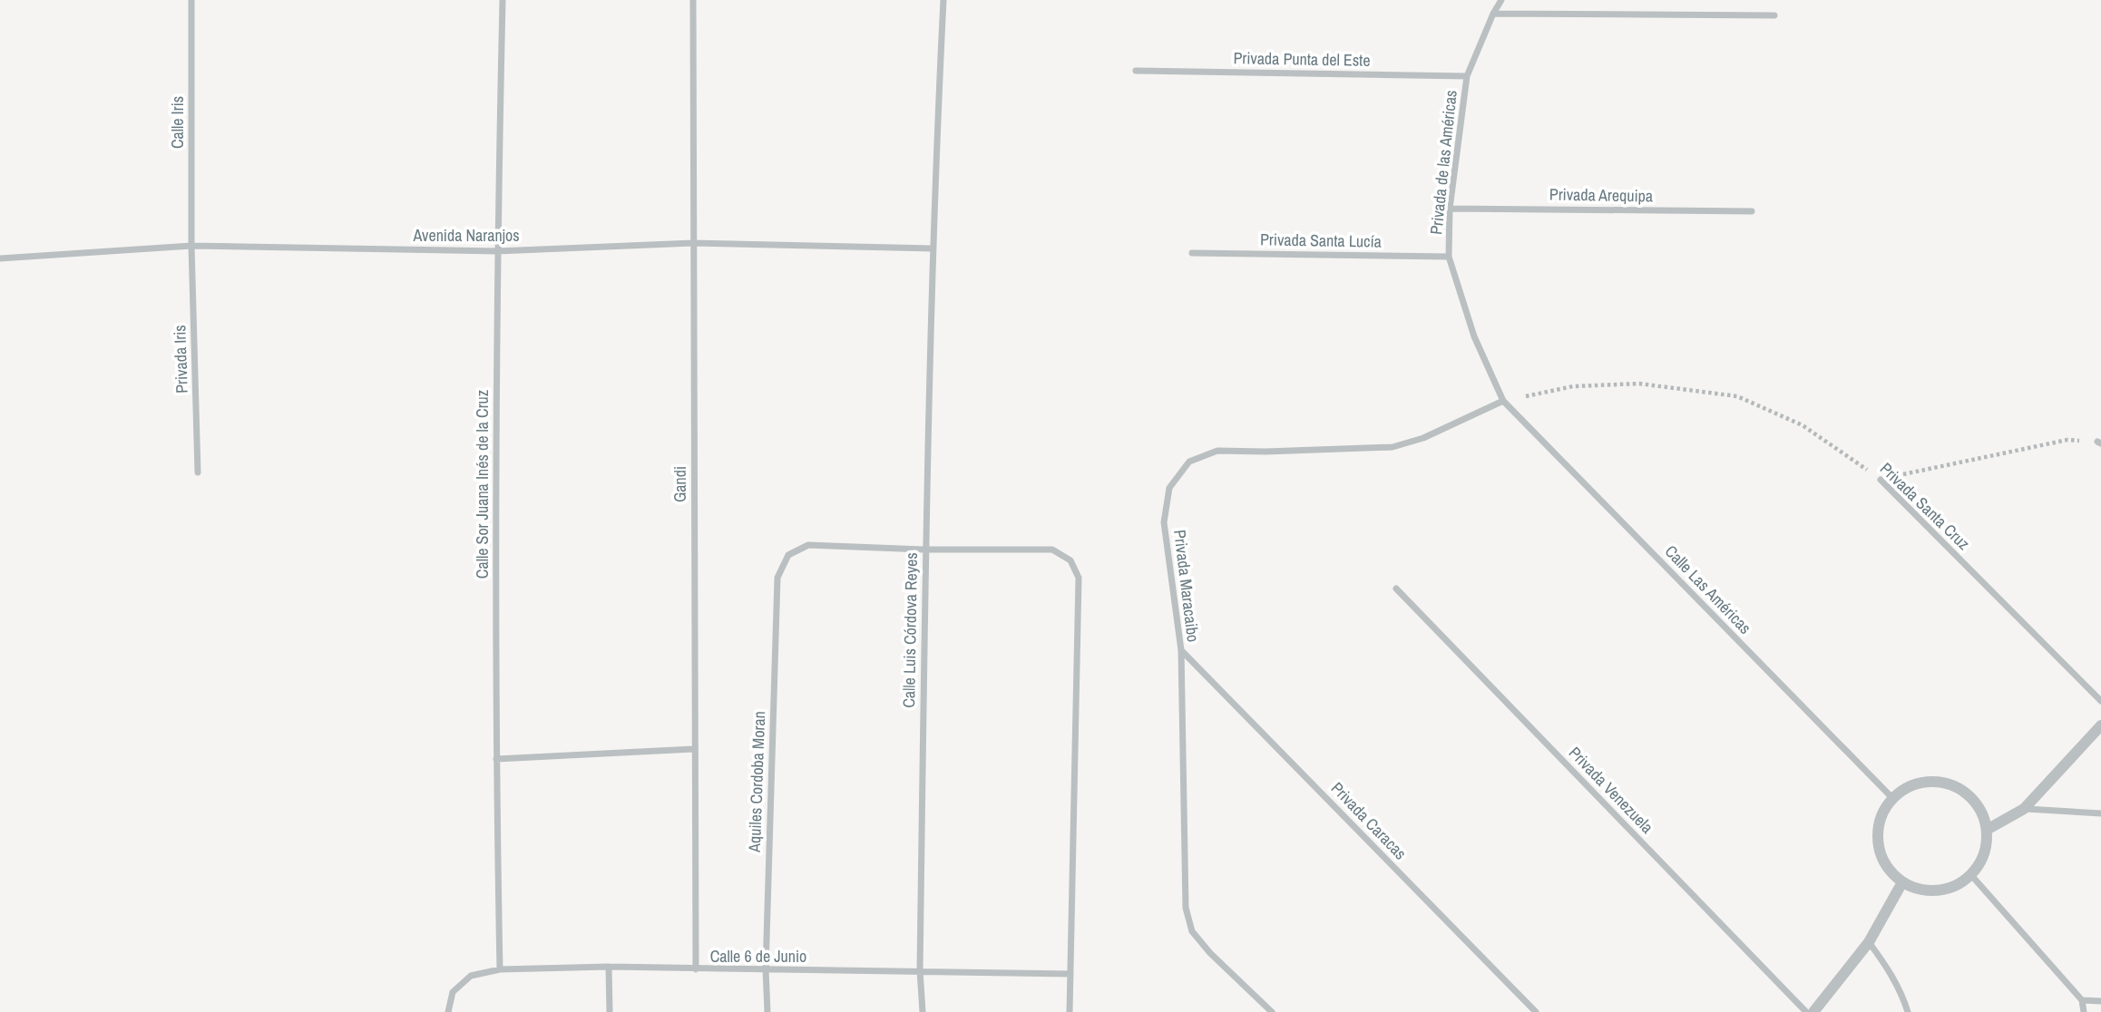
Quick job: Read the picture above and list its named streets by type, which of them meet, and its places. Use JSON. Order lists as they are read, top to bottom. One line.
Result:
{"streets":{"street":["Privada Punta del Este","Calle Iris","Privada de las Américas","Privada Arequipa","Avenida Naranjos","Privada Santa Lucía","Privada Iris","Calle Sor Juana Inés de la Cruz","Gandi","Privada Santa Cruz","Privada Maracaibo","Calle Las Américas","Calle Luis Córdova Reyes","Aquiles Cordoba Moran","Privada Venezuela","Privada Caracas","Calle 6 de Junio"]},"crossings":[["Privada Punta del Este","Privada de las Américas"],["Calle Iris","Avenida Naranjos"],["Calle Iris","Privada Iris"],["Privada de las Américas","Privada Arequipa"],["Privada de las Américas","Privada Santa Lucía"],["Privada de las Américas","Privada Santa Cruz"],["Privada de las Américas","Privada Maracaibo"],["Privada de las Américas","Calle Las Américas"],["Avenida Naranjos","Privada Iris"],["Avenida Naranjos","Calle Sor Juana Inés de la Cruz"],["Avenida Naranjos","Gandi"],["Avenida Naranjos","Calle Luis Córdova Reyes"],["Calle Sor Juana Inés de la Cruz","Calle 6 de Junio"],["Gandi","Calle 6 de Junio"],["Privada Santa Cruz","Privada Maracaibo"],["Privada Santa Cruz","Calle Las Américas"],["Privada Maracaibo","Calle Las Américas"],["Privada Maracaibo","Privada Caracas"],["Calle Luis Córdova Reyes","Aquiles Cordoba Moran"],["Calle Luis Córdova Reyes","Calle 6 de Junio"],["Aquiles Cordoba Moran","Calle 6 de Junio"]]}
